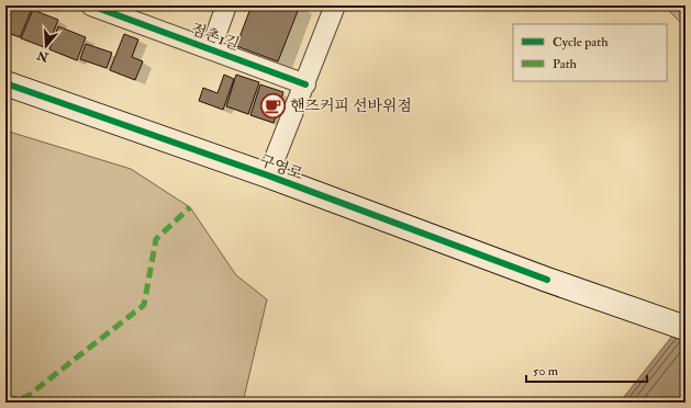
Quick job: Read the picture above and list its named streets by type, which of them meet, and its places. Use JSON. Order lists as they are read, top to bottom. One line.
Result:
{"streets":{"main road":["구영로"],"street":["점촌1길"]},"places":{"cafe":["핸즈커피 선바위점"]},"legend":["Cycle path","Path"],"scale_bar":"50 m","north":"bottom"}
